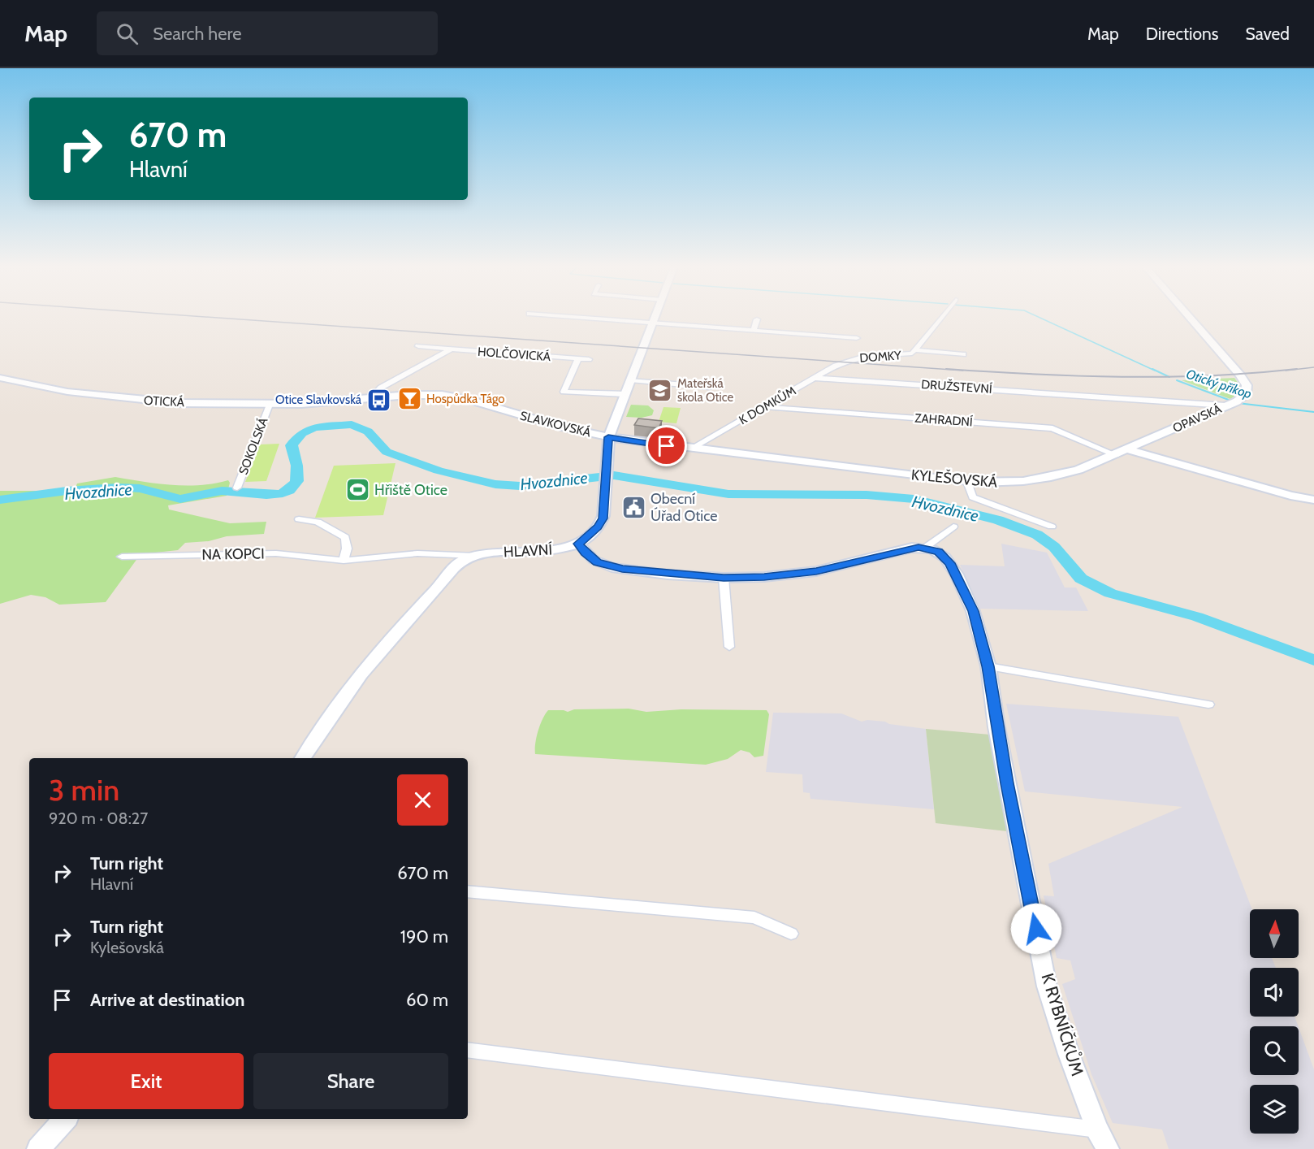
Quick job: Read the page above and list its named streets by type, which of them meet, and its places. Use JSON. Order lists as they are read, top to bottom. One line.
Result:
{"streets":{"main road":["OTICKÁ","OPAVSKÁ","SLAVKOVSKÁ","KYLEŠOVSKÁ","HLAVNÍ","K RYBNÍČKŮM"],"street":["HOLČOVICKÁ","DOMKY","DRUŽSTEVNÍ","K DOMKŮM","ZAHRADNÍ","SOKOLSKÁ","NA KOPCI"]},"crossings":[["DOMKY","K DOMKŮM"],["DRUŽSTEVNÍ","K DOMKŮM"],["DRUŽSTEVNÍ","OPAVSKÁ"],["OTICKÁ","SLAVKOVSKÁ"],["OTICKÁ","SOKOLSKÁ"],["K DOMKŮM","ZAHRADNÍ"],["K DOMKŮM","KYLEŠOVSKÁ"],["OPAVSKÁ","KYLEŠOVSKÁ"],["ZAHRADNÍ","KYLEŠOVSKÁ"],["SLAVKOVSKÁ","KYLEŠOVSKÁ"],["SLAVKOVSKÁ","HLAVNÍ"],["KYLEŠOVSKÁ","HLAVNÍ"],["HLAVNÍ","NA KOPCI"]],"water":["Otický příkop","Hvozdnice"],"places":{"school or university":["Mateřská škola Otice"],"bar":["Hospůdka Tágo"],"bus stop":["Otice Slavkovská"],"sports":["Hřiště Otice"],"public building":["Obecní Úřad Otice"]},"north":"top","page":{"header":"Map","search":"Search here","nav":["Map","Directions","Saved"],"turn":["670 m","Hlavní"],"heading":["3 min","920 m · 08:27"],"list":[{"name":"Turn right","note":"Hlavní","value":"670 m"},{"name":"Turn right","note":"Kylešovská","value":"190 m"},{"name":"Arrive at destination","value":"60 m"}],"buttons":["Exit","Share"]}}
